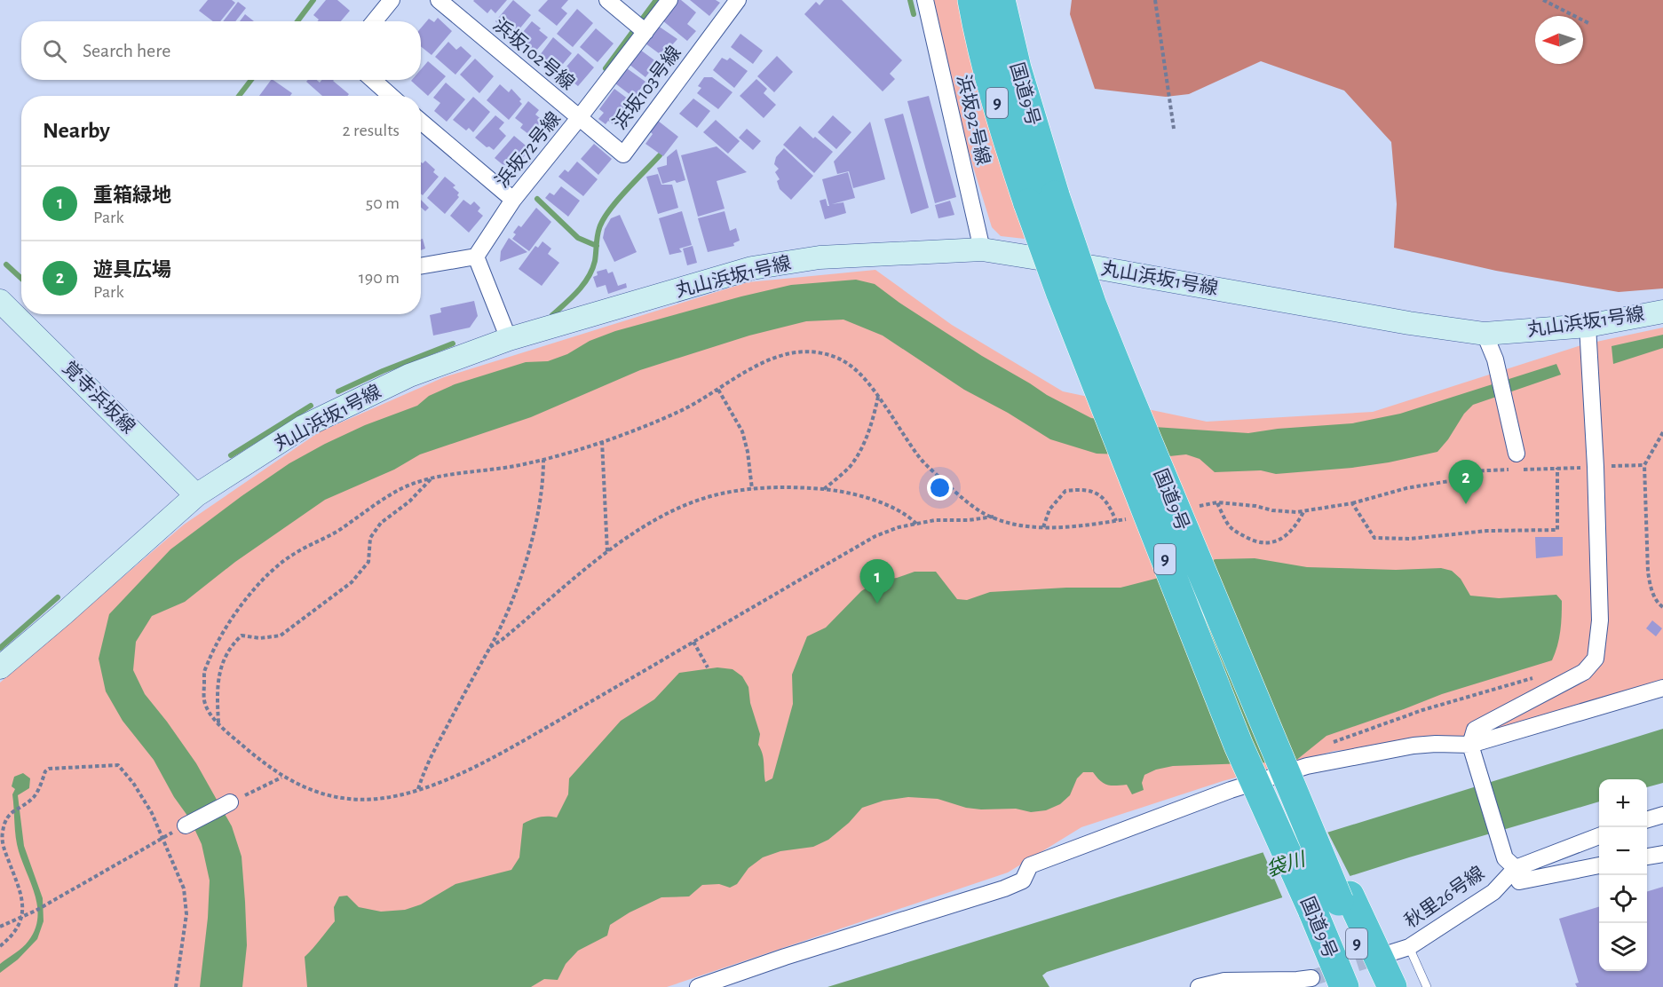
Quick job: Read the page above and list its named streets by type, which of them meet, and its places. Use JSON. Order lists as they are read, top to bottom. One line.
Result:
{"streets":{"highway":["国道9号","9"],"street":["浜坂102号線","浜坂103号線","浜坂92号線","浜坂72号線","丸山浜坂1号線","覚寺浜坂線","秋里26号線"]},"crossings":[["浜坂102号線","浜坂103号線"],["浜坂102号線","浜坂72号線"],["浜坂103号線","浜坂72号線"],["浜坂92号線","丸山浜坂1号線"],["丸山浜坂1号線","覚寺浜坂線"]],"water":["袋川"],"north":"left","page":{"search":"Search here","heading":["Nearby","2 results"],"list":[{"mark":"1","name":"重箱緑地","note":"Park","value":"50 m"},{"mark":"2","name":"遊具広場","note":"Park","value":"190 m"}],"pins":["2","1"],"map_buttons":["+","−"]}}
